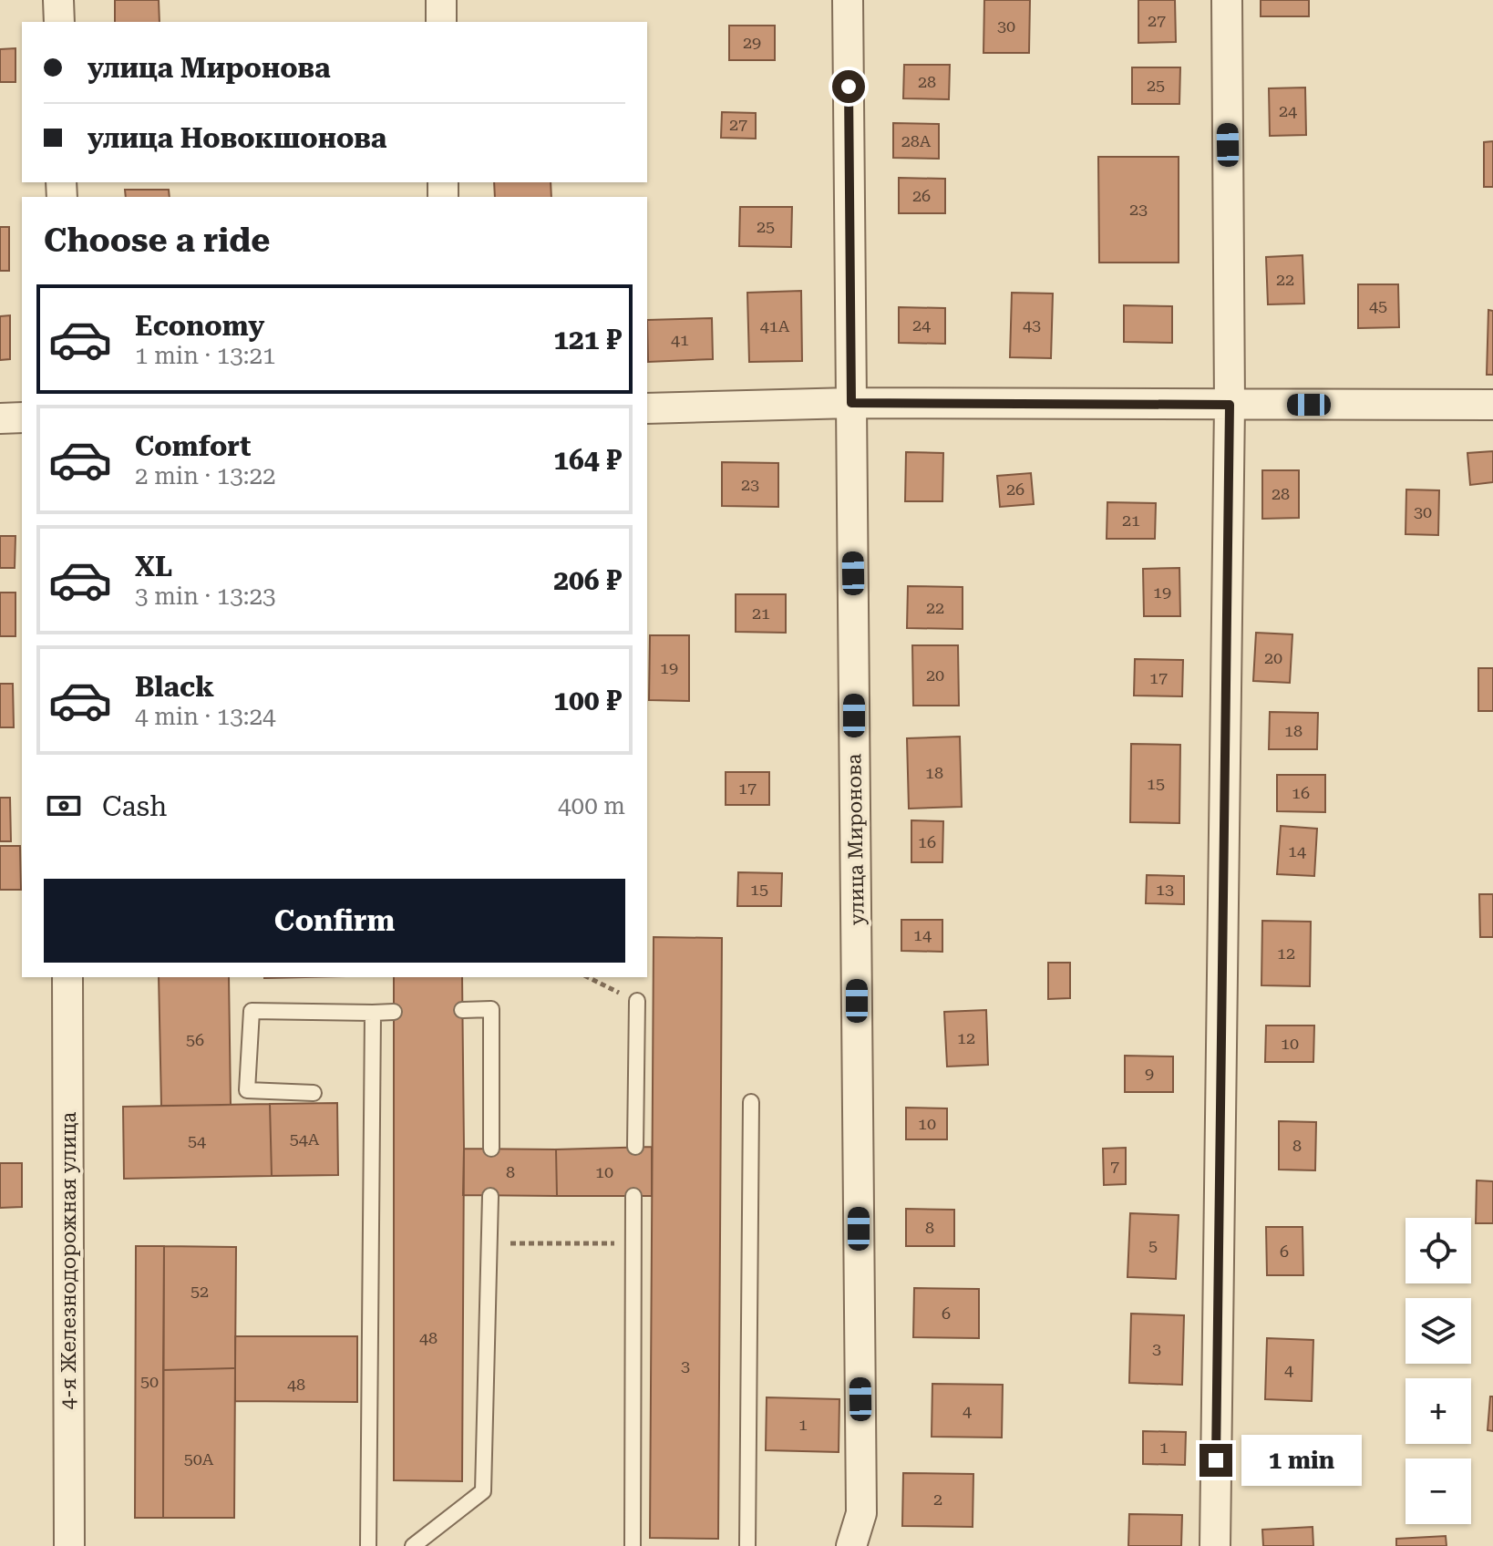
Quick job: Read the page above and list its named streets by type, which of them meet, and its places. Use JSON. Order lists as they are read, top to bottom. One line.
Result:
{"streets":{"street":["улица Миронова","4-я Железнодорожная улица"]},"house_numbers":["27","30","29","28","25","24","27","28А","26","23","25","22","45","24","43","41А","41","23","26","28","30","21","19","22","21","20","19","20","17","18","18","15","17","16","16","14","15","13","14","12","12","56","10","9","10","54А","54","8","7","8","10","8","5","6","52","6","48","3","3","4","50","48","4","1","1","50А","2"],"page":{"banner":["улица Миронова","улица Новокшонова"],"heading":"Choose a ride","list":[{"name":"Economy","note":"1 min · 13:21","value":"121 ₽"},{"name":"Comfort","note":"2 min · 13:22","value":"164 ₽"},{"name":"XL","note":"3 min · 13:23","value":"206 ₽"},{"name":"Black","note":"4 min · 13:24","value":"100 ₽"}],"pay":["Cash","400 m"],"buttons":"Confirm","map_buttons":["+","−"],"bubble":"1 min"}}
